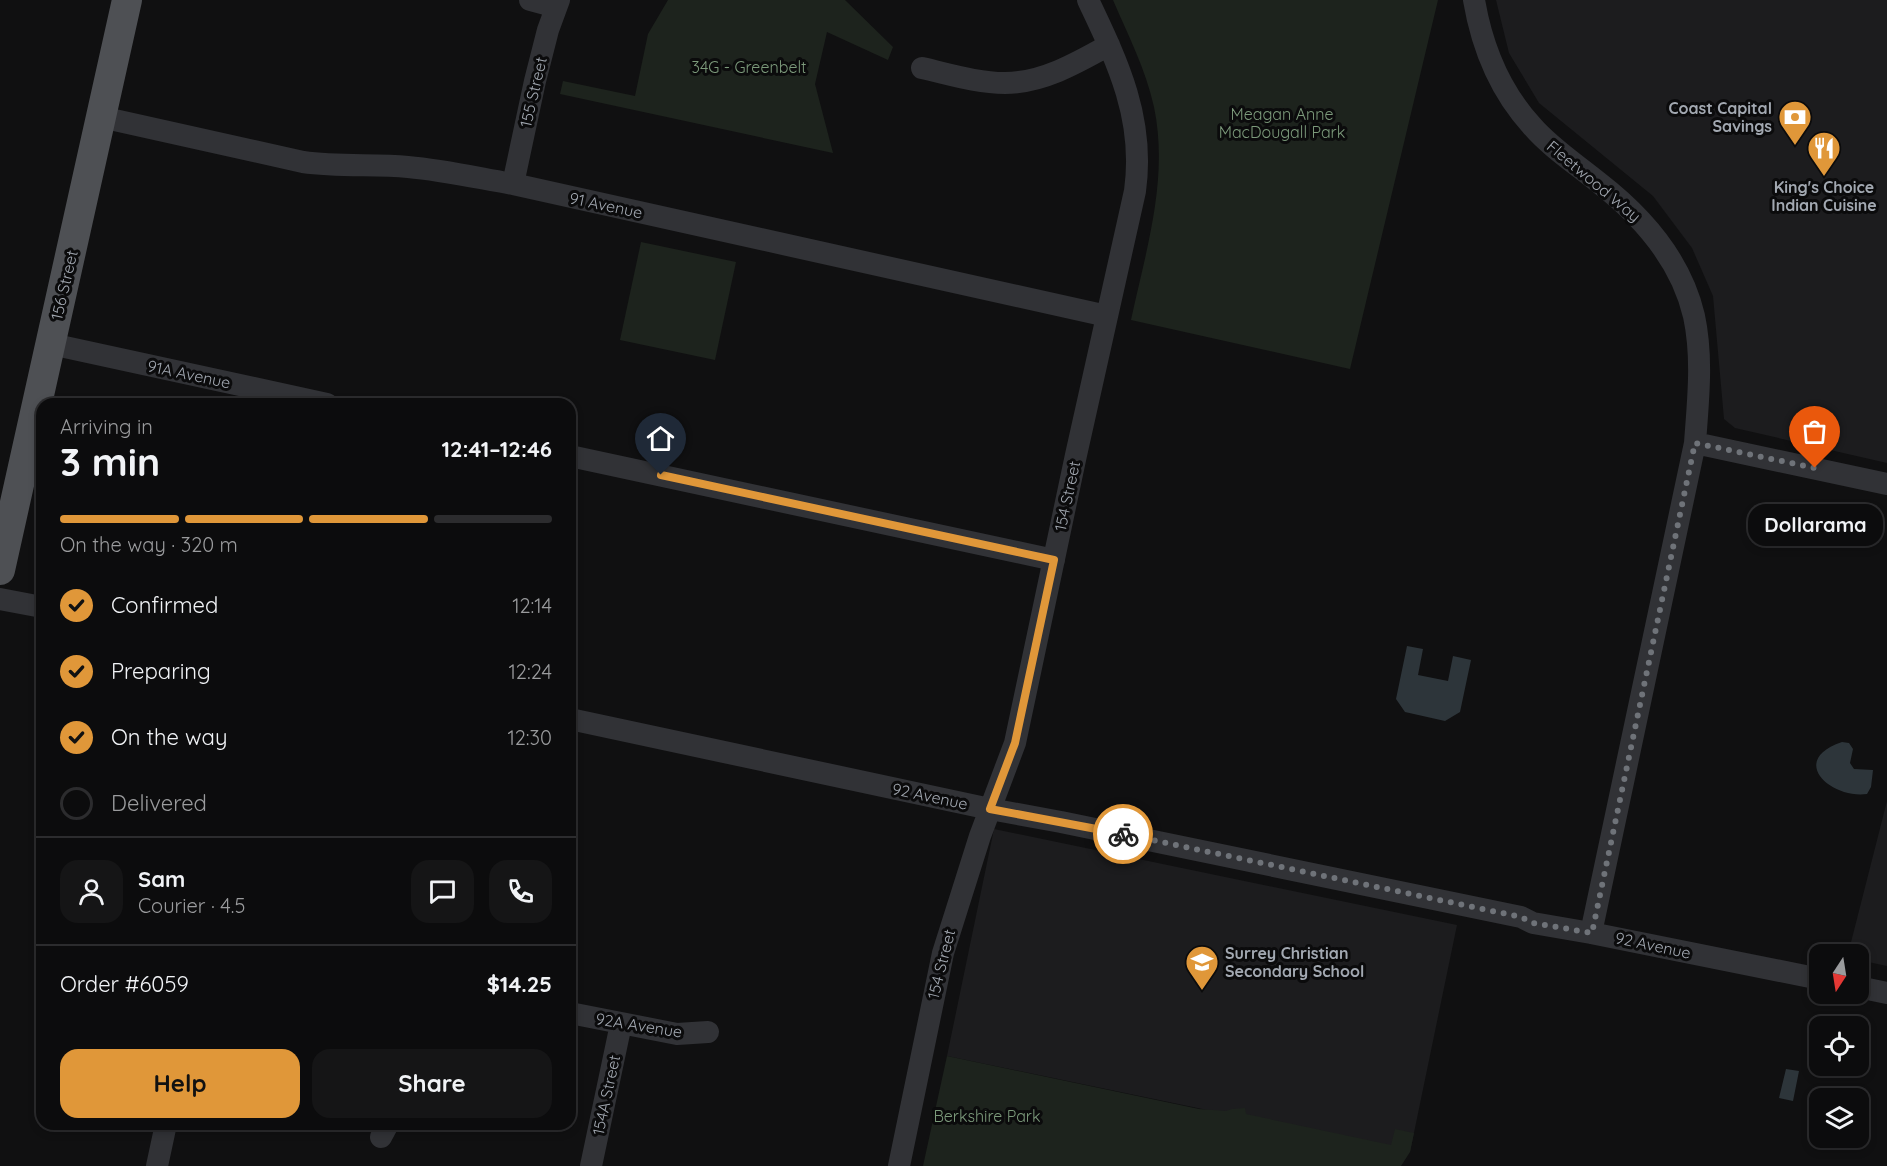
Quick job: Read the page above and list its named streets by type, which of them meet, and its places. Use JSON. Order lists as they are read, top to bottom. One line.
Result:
{"streets":{"main road":["156 Street"],"street":["155 Street","Fleetwood Way","91 Avenue","91A Avenue","154 Street","92 Avenue","92A Avenue","154A Street"]},"crossings":[["155 Street","91 Avenue"],["Fleetwood Way","92 Avenue"],["91 Avenue","156 Street"],["91 Avenue","154 Street"],["156 Street","91A Avenue"],["154 Street","92 Avenue"],["92A Avenue","154A Street"]],"parks":["34G - Greenbelt","Meagan Anne MacDougall Park","Berkshire Park"],"places":{"bank":["Coast Capital Savings"],"restaurant":["King's Choice Indian Cuisine"],"other":["Dollarama"],"school or university":["Surrey Christian Secondary School"]},"north":"bottom","page":{"heading":["3 min","Arriving in","12:41–12:46"],"panel":["Sam","Courier · 4.5","Order #6059","$14.25"],"bar":"On the way · 320 m","bubble":"Dollarama","list":[["Confirmed","12:14"],["Preparing","12:24"],["On the way","12:30"],"Delivered"],"buttons":["Help","Share"]}}
